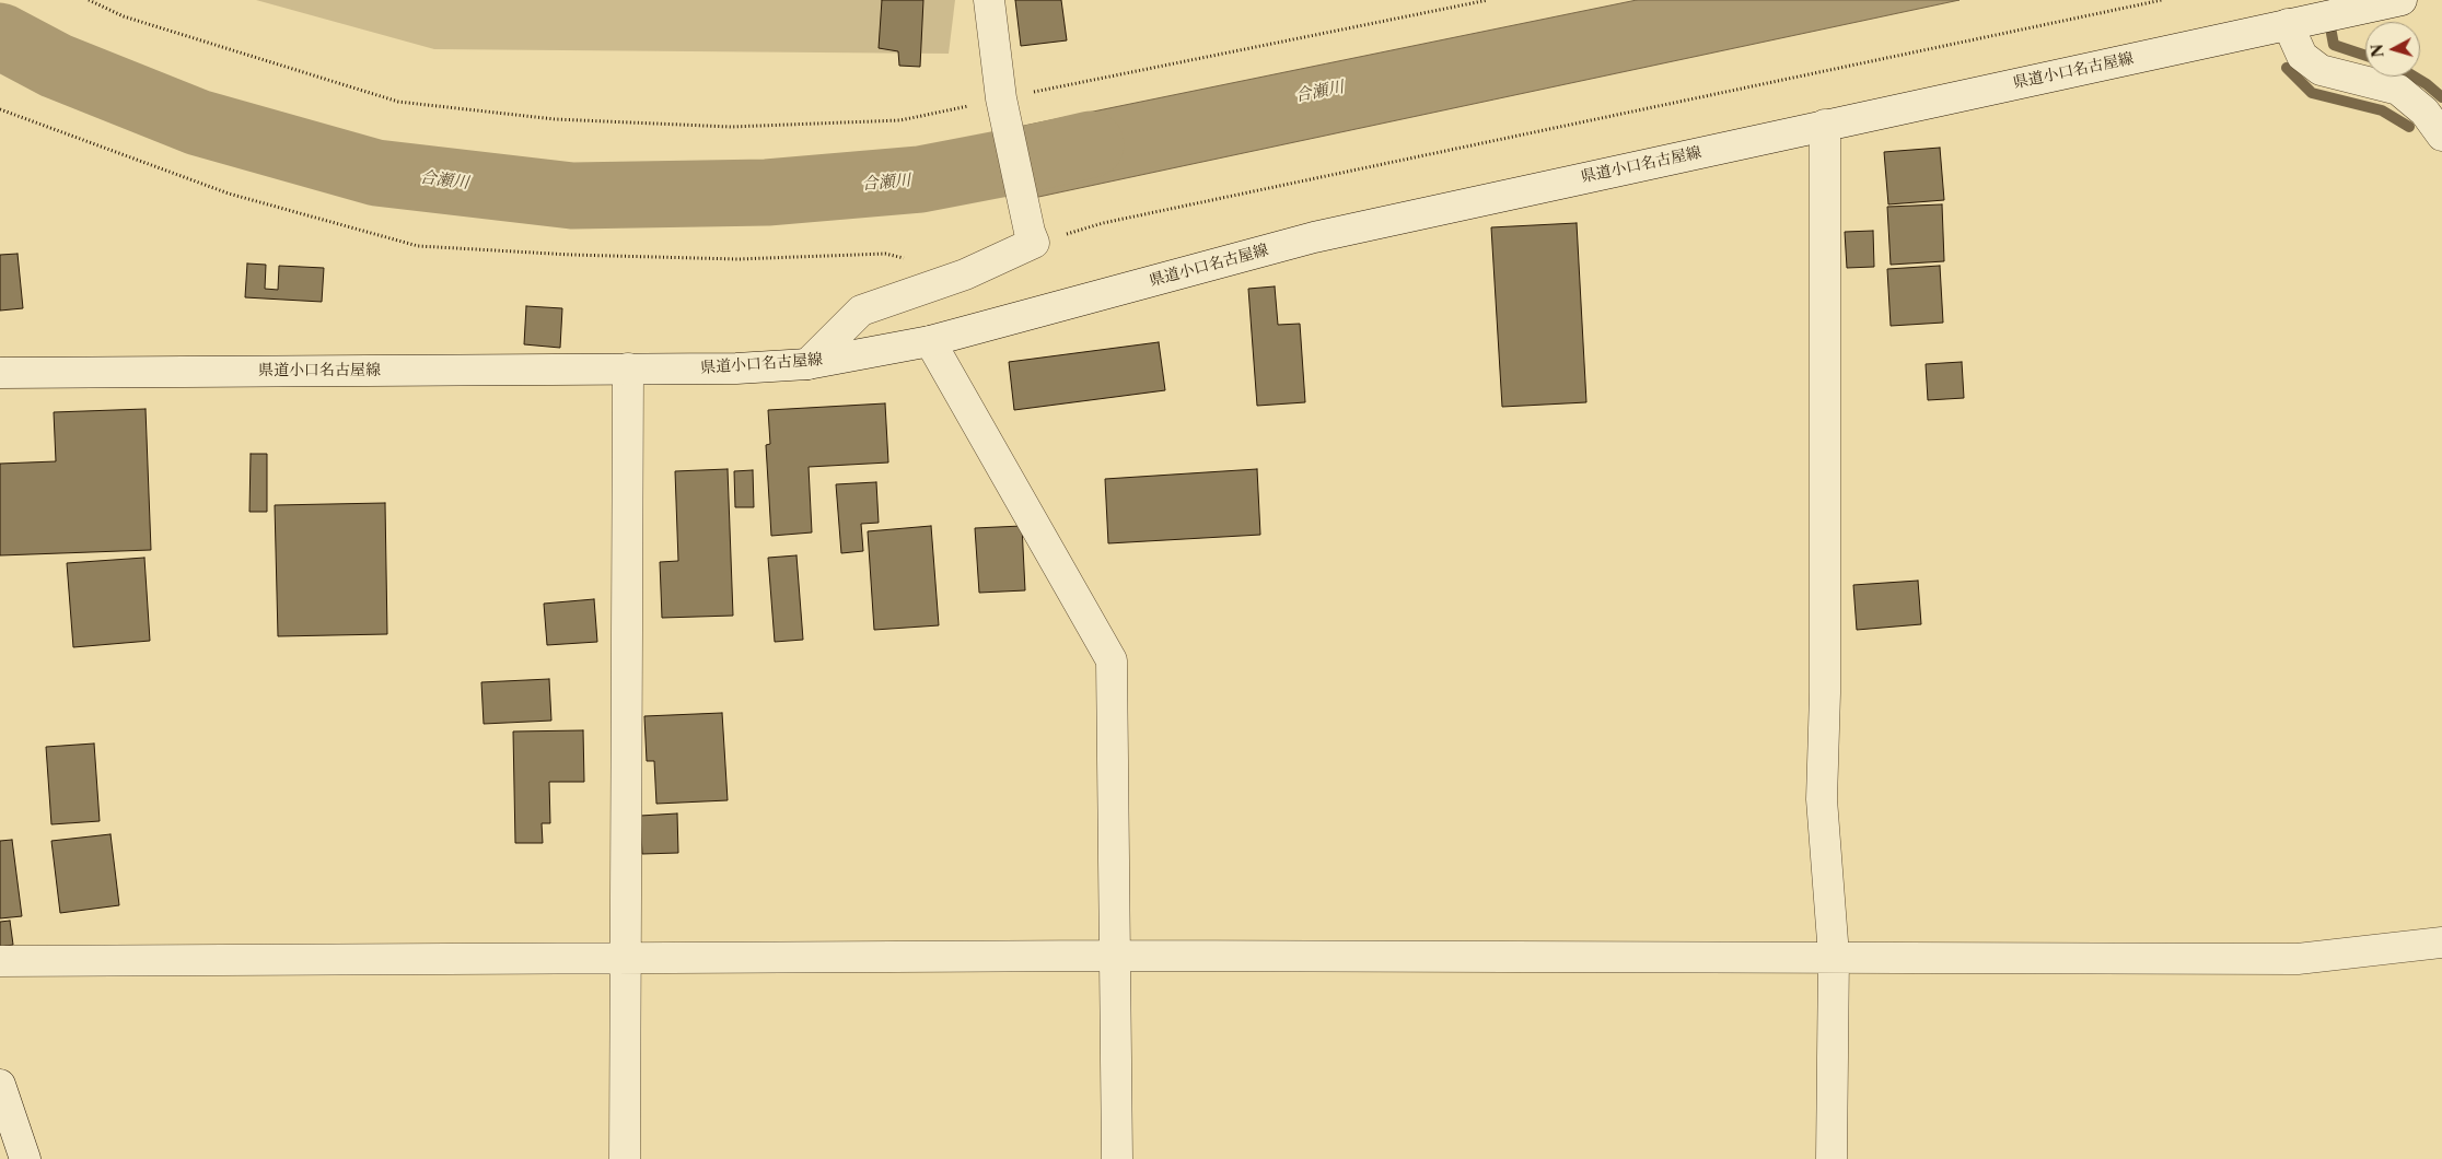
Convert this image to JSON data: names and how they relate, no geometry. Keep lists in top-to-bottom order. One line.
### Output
{"streets":{"street":["県道小口名古屋線"]},"water":["合瀬川"],"north":"left"}
